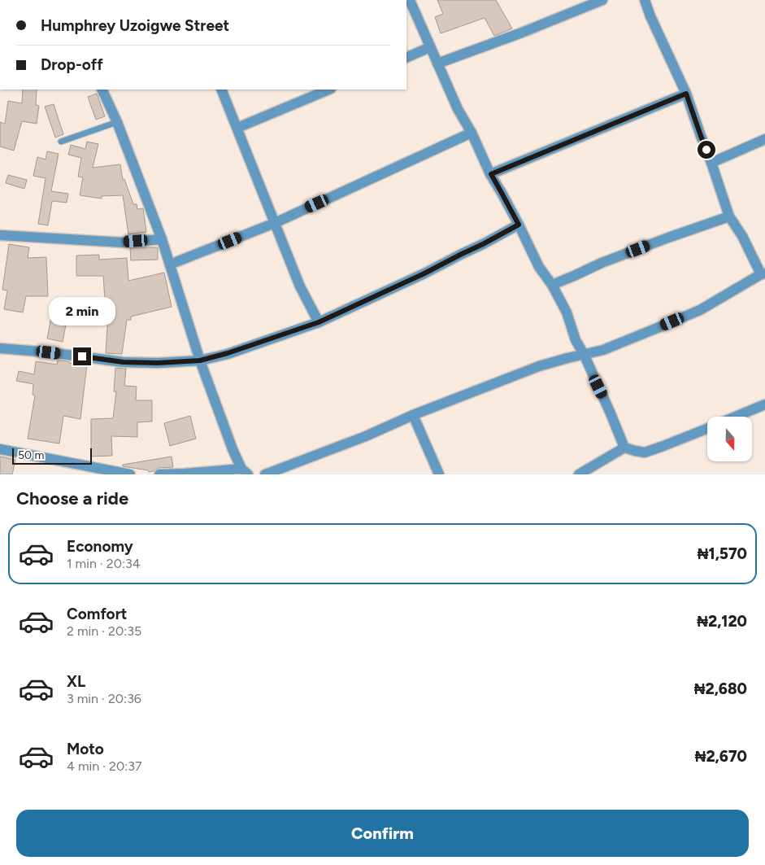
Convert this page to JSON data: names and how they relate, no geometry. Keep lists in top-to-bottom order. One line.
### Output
{"scale_bar":"50 m","north":"bottom","page":{"banner":["Humphrey Uzoigwe Street","Drop-off"],"bubble":"2 min","scale":"50 m","heading":"Choose a ride","list":[{"name":"Economy","note":"1 min · 20:34","value":"₦1,570"},{"name":"Comfort","note":"2 min · 20:35","value":"₦2,120"},{"name":"XL","note":"3 min · 20:36","value":"₦2,680"},{"name":"Moto","note":"4 min · 20:37","value":"₦2,670"}],"buttons":"Confirm"}}
